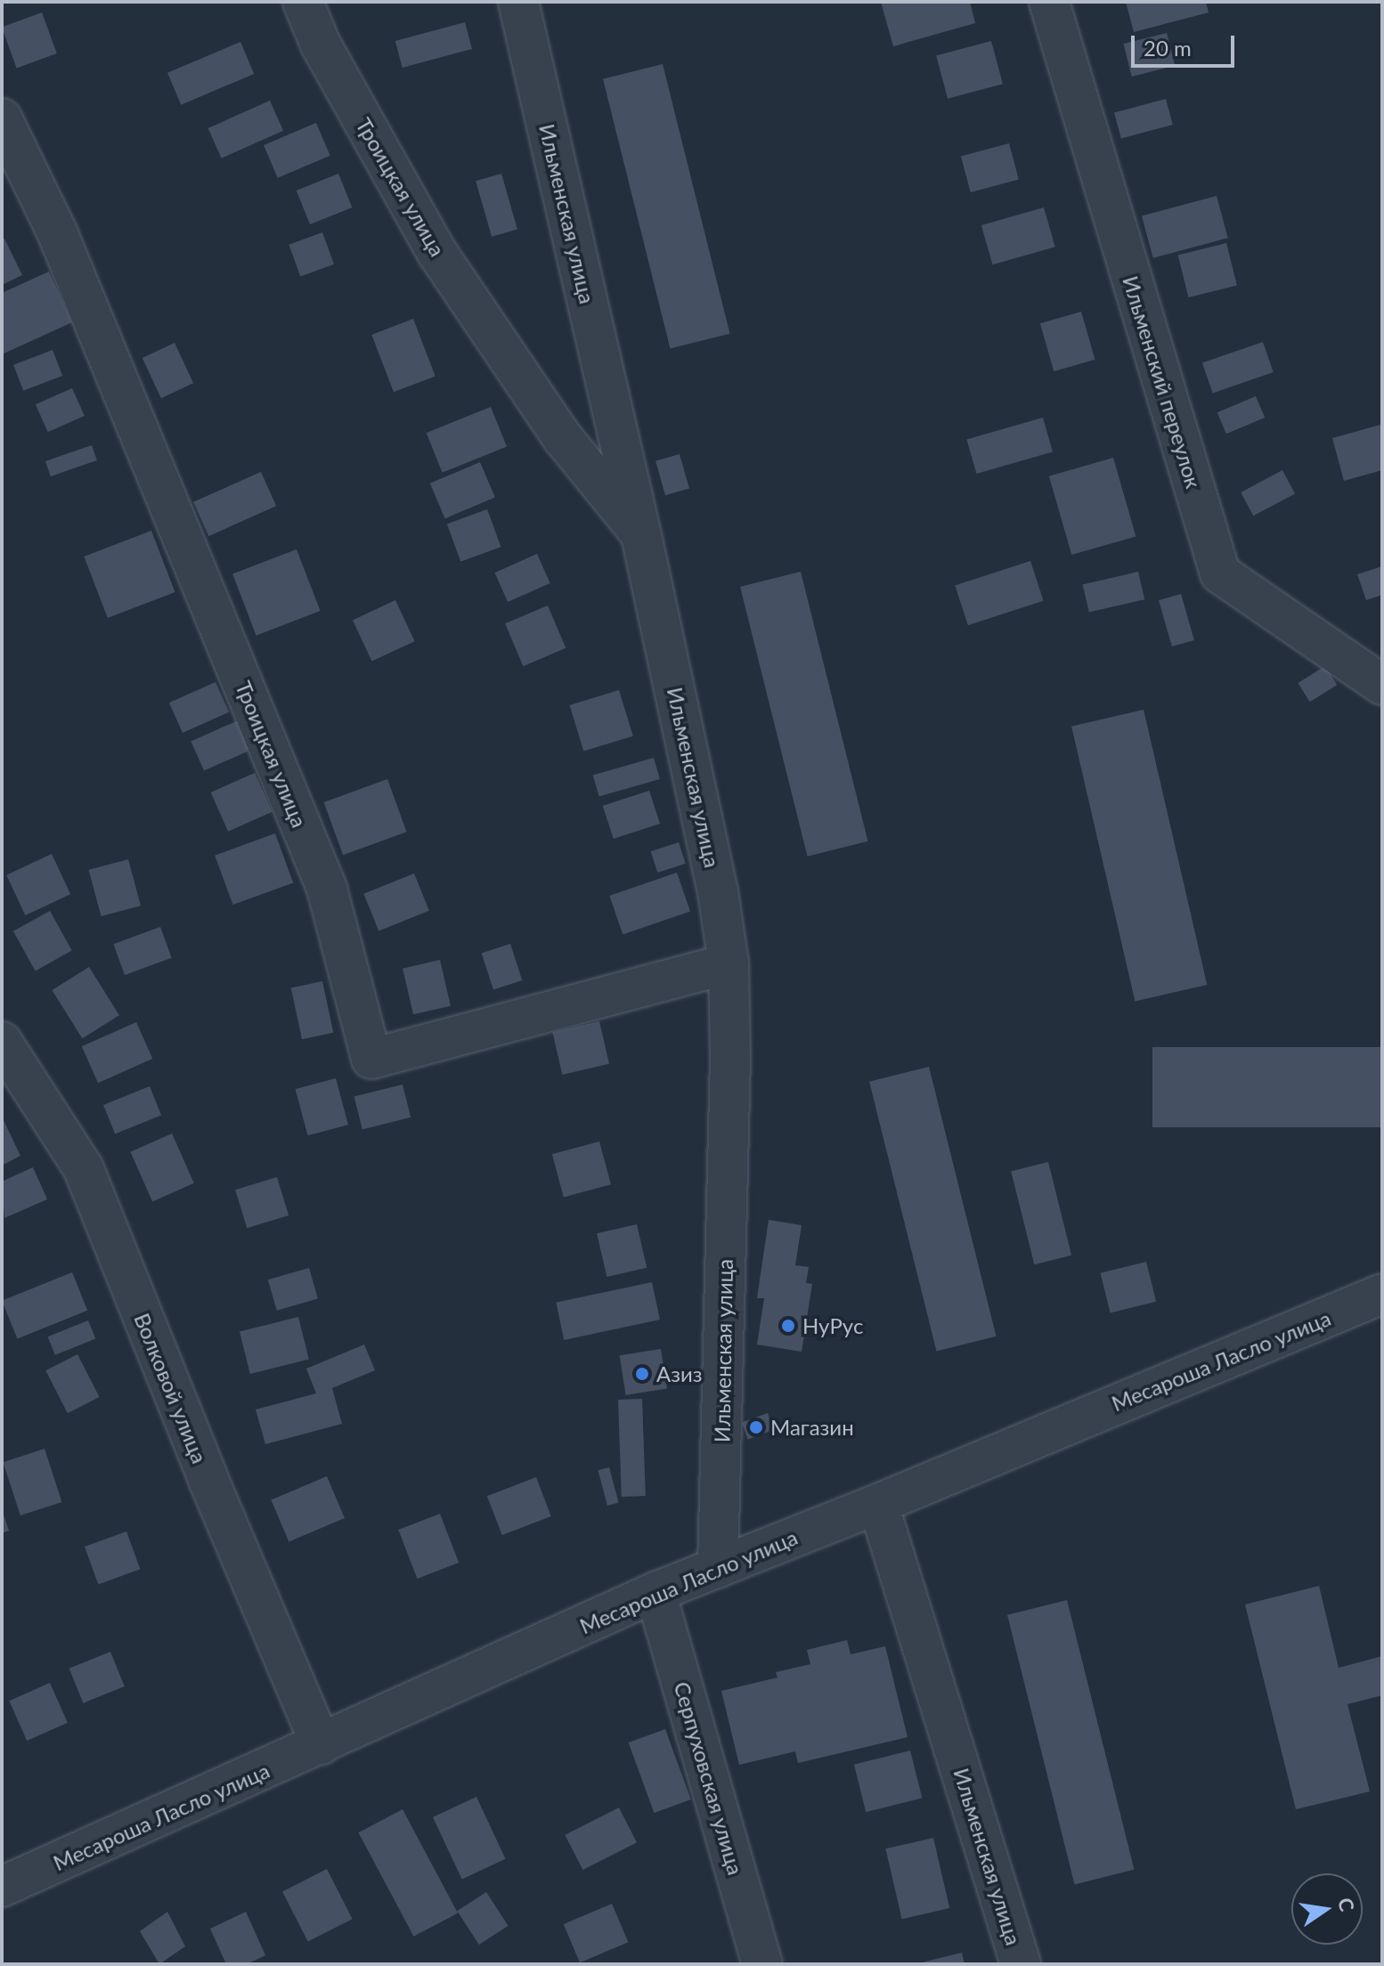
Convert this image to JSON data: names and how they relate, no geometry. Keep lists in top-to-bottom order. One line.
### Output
{"streets":{"street":["Троицкая улица","Ильменская улица","Ильменский переулок","Месароша Ласло улица","Волковой улица","Серпуховская улица"]},"crossings":[["Троицкая улица","Ильменская улица"],["Ильменская улица","Месароша Ласло улица"],["Месароша Ласло улица","Волковой улица"],["Месароша Ласло улица","Серпуховская улица"]],"places":["НуРус","Азиз","Магазин"],"scale_bar":"20 m","north":"right"}
